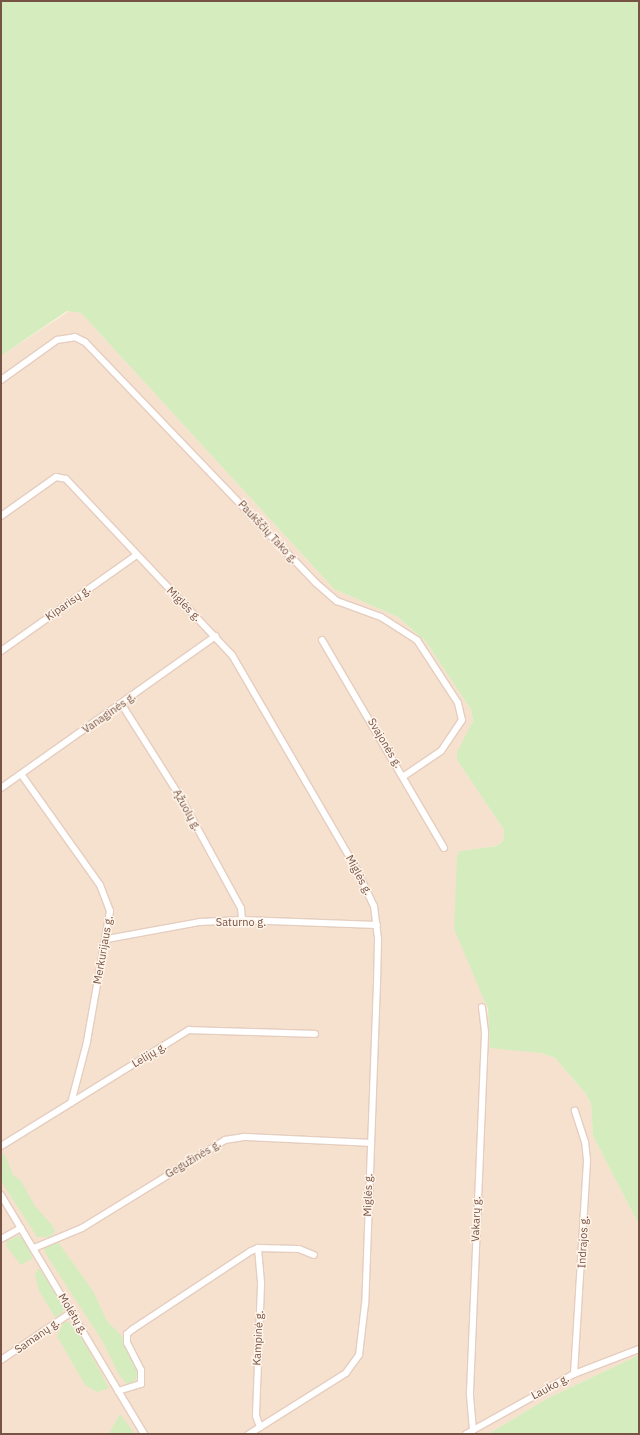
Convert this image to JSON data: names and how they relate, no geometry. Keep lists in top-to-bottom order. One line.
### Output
{"streets":{"street":["Paukščių Tako g.","Kiparisų g.","Miglės g.","Vanaginės g.","Svajonės g.","Ąžuolų g.","Saturno g.","Merkurijaus g.","Lelijų g.","Gegužinės g.","Vakarų g.","Indrajos g.","Molėtų g.","Samanų g.","Kampinė g.","Lauko g."]},"crossings":[["Paukščių Tako g.","Svajonės g."],["Kiparisų g.","Miglės g."],["Miglės g.","Vanaginės g."],["Miglės g.","Saturno g."],["Miglės g.","Gegužinės g."],["Miglės g.","Kampinė g."],["Vanaginės g.","Ąžuolų g."],["Vanaginės g.","Merkurijaus g."],["Ąžuolų g.","Saturno g."],["Saturno g.","Merkurijaus g."],["Merkurijaus g.","Lelijų g."],["Gegužinės g.","Molėtų g."],["Vakarų g.","Lauko g."],["Indrajos g.","Lauko g."],["Molėtų g.","Samanų g."]]}
